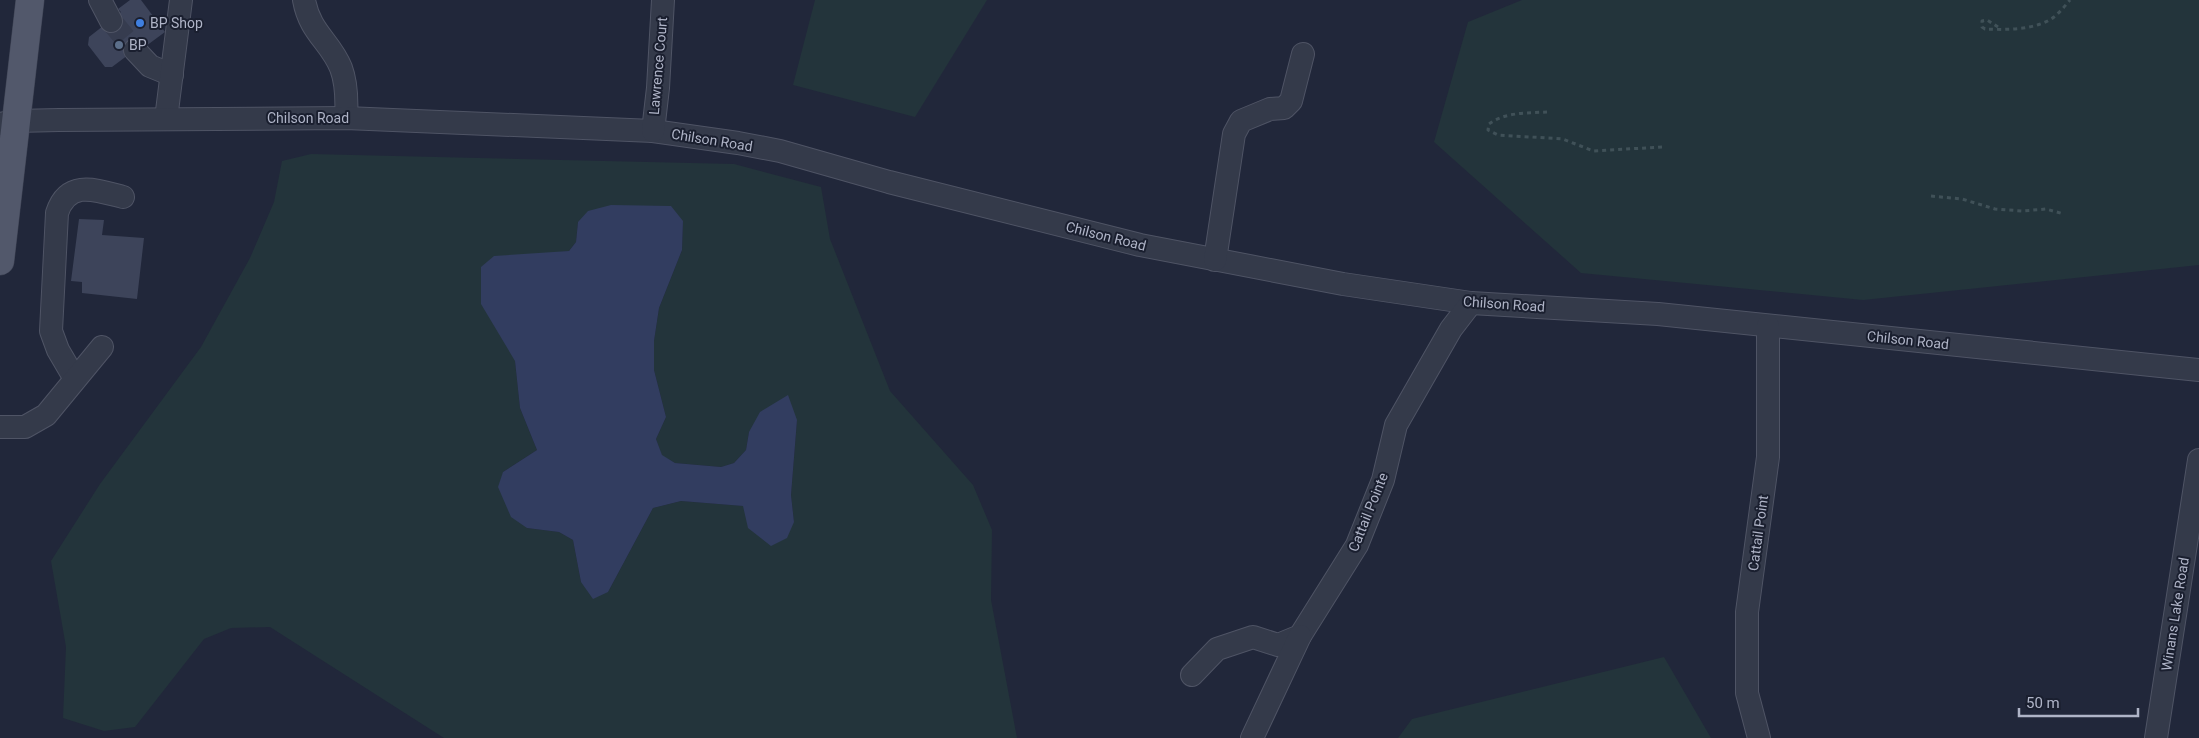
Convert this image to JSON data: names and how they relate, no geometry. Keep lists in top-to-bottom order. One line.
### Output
{"streets":{"street":["Lawrence Court","Chilson Road","Cattail Pointe","Cattail Point","Winans Lake Road"]},"crossings":[["Lawrence Court","Chilson Road"],["Chilson Road","Cattail Pointe"],["Chilson Road","Cattail Point"]],"places":["BP Shop","BP"],"scale_bar":"50 m"}
